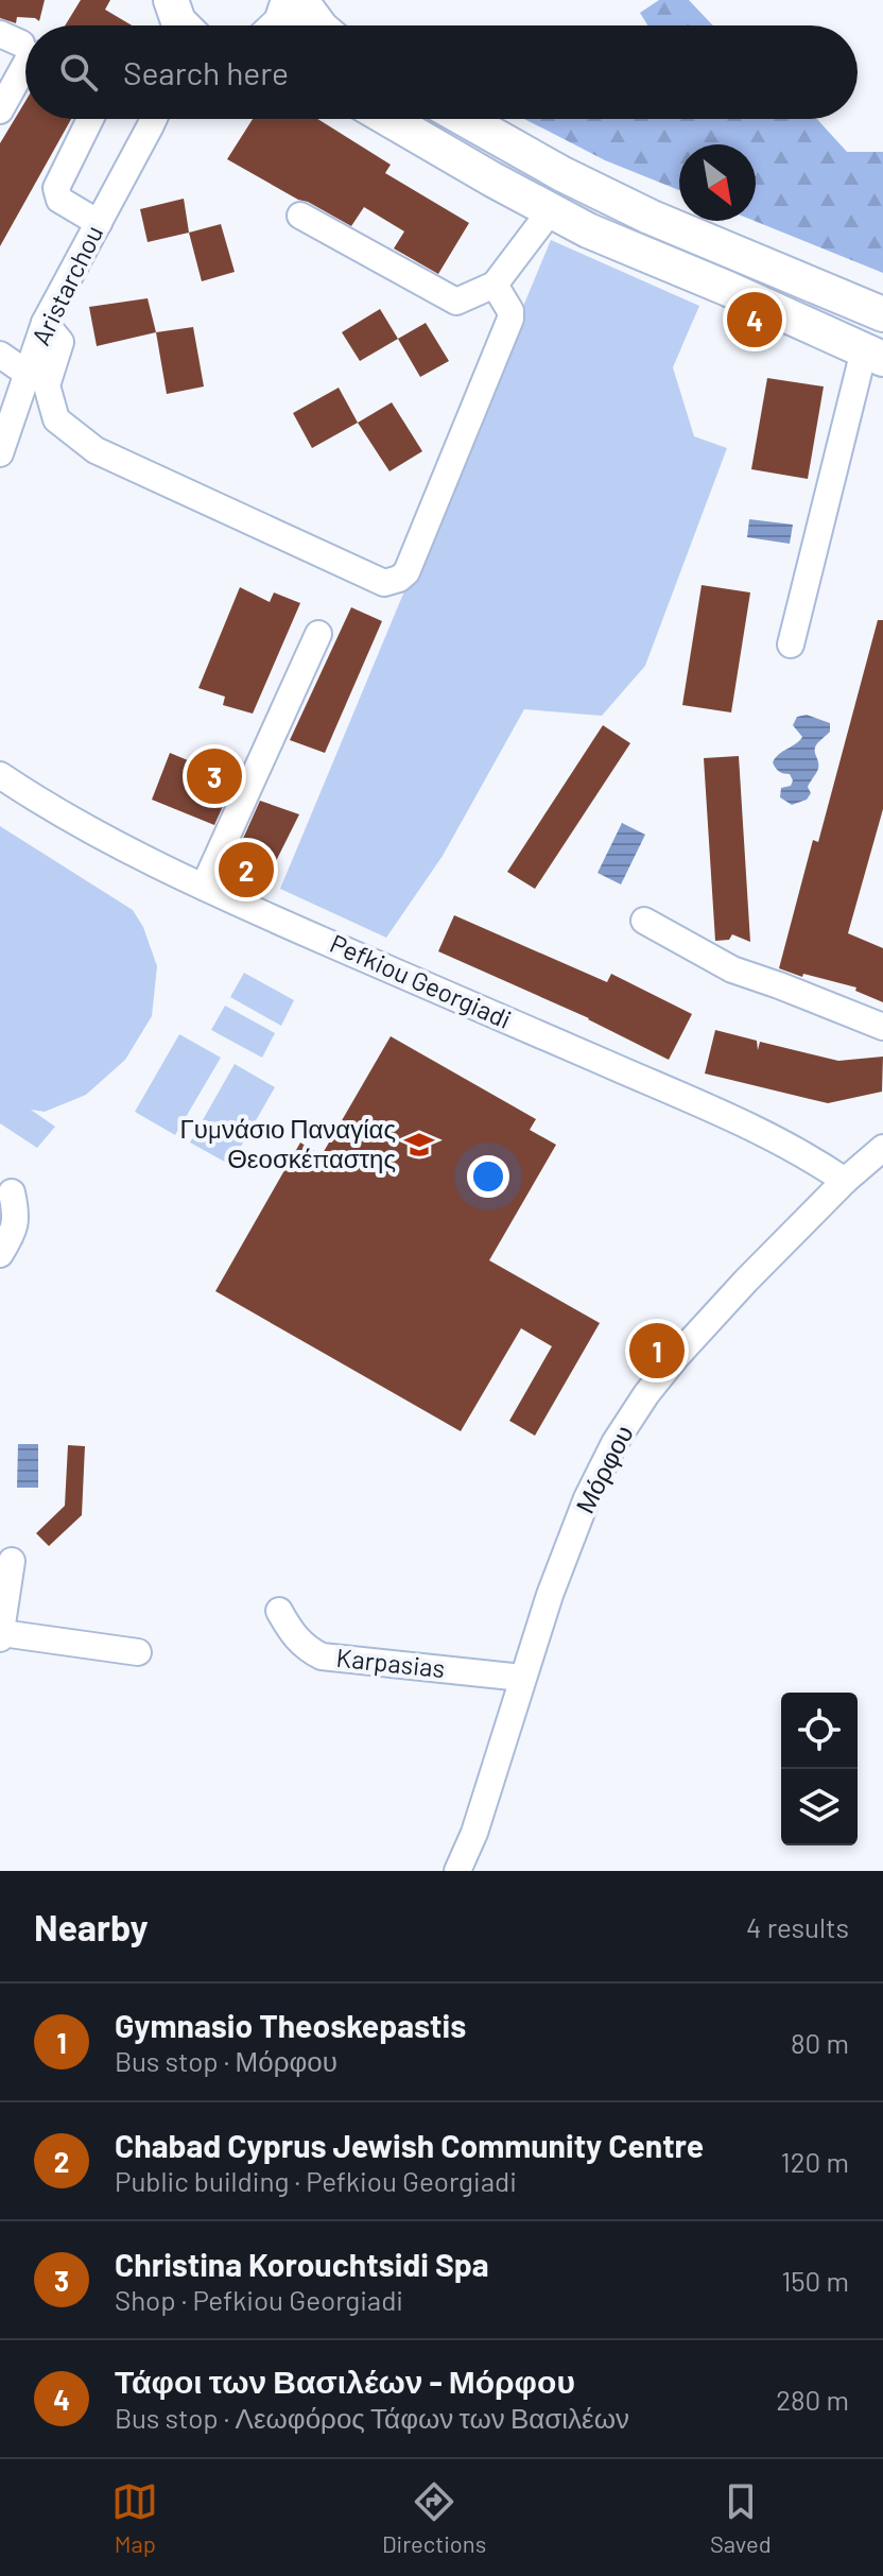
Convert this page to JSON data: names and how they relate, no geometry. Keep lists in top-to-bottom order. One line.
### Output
{"streets":{"street":["Aristarchou","Pefkiou Georgiadi","Μόρφου","Karpasias"]},"crossings":[["Pefkiou Georgiadi","Μόρφου"],["Μόρφου","Karpasias"]],"places":{"school or university":["Γυμνάσιο Παναγίας Θεοσκέπαστης"]},"north":"bottom right","page":{"search":"Search here","pins":["4","3","2","1"],"heading":["Nearby","4 results"],"list":[{"mark":"1","name":"Gymnasio Theoskepastis","note":"Bus stop · Μόρφου","value":"80 m"},{"mark":"2","name":"Chabad Cyprus Jewish Community Centre","note":"Public building · Pefkiou Georgiadi","value":"120 m"},{"mark":"3","name":"Christina Korouchtsidi Spa","note":"Shop · Pefkiou Georgiadi","value":"150 m"},{"mark":"4","name":"Τάφοι των Βασιλέων - Μόρφου","note":"Bus stop · Λεωφόρος Τάφων των Βασιλέων","value":"280 m"}],"nav":["Map","Directions","Saved"]}}
